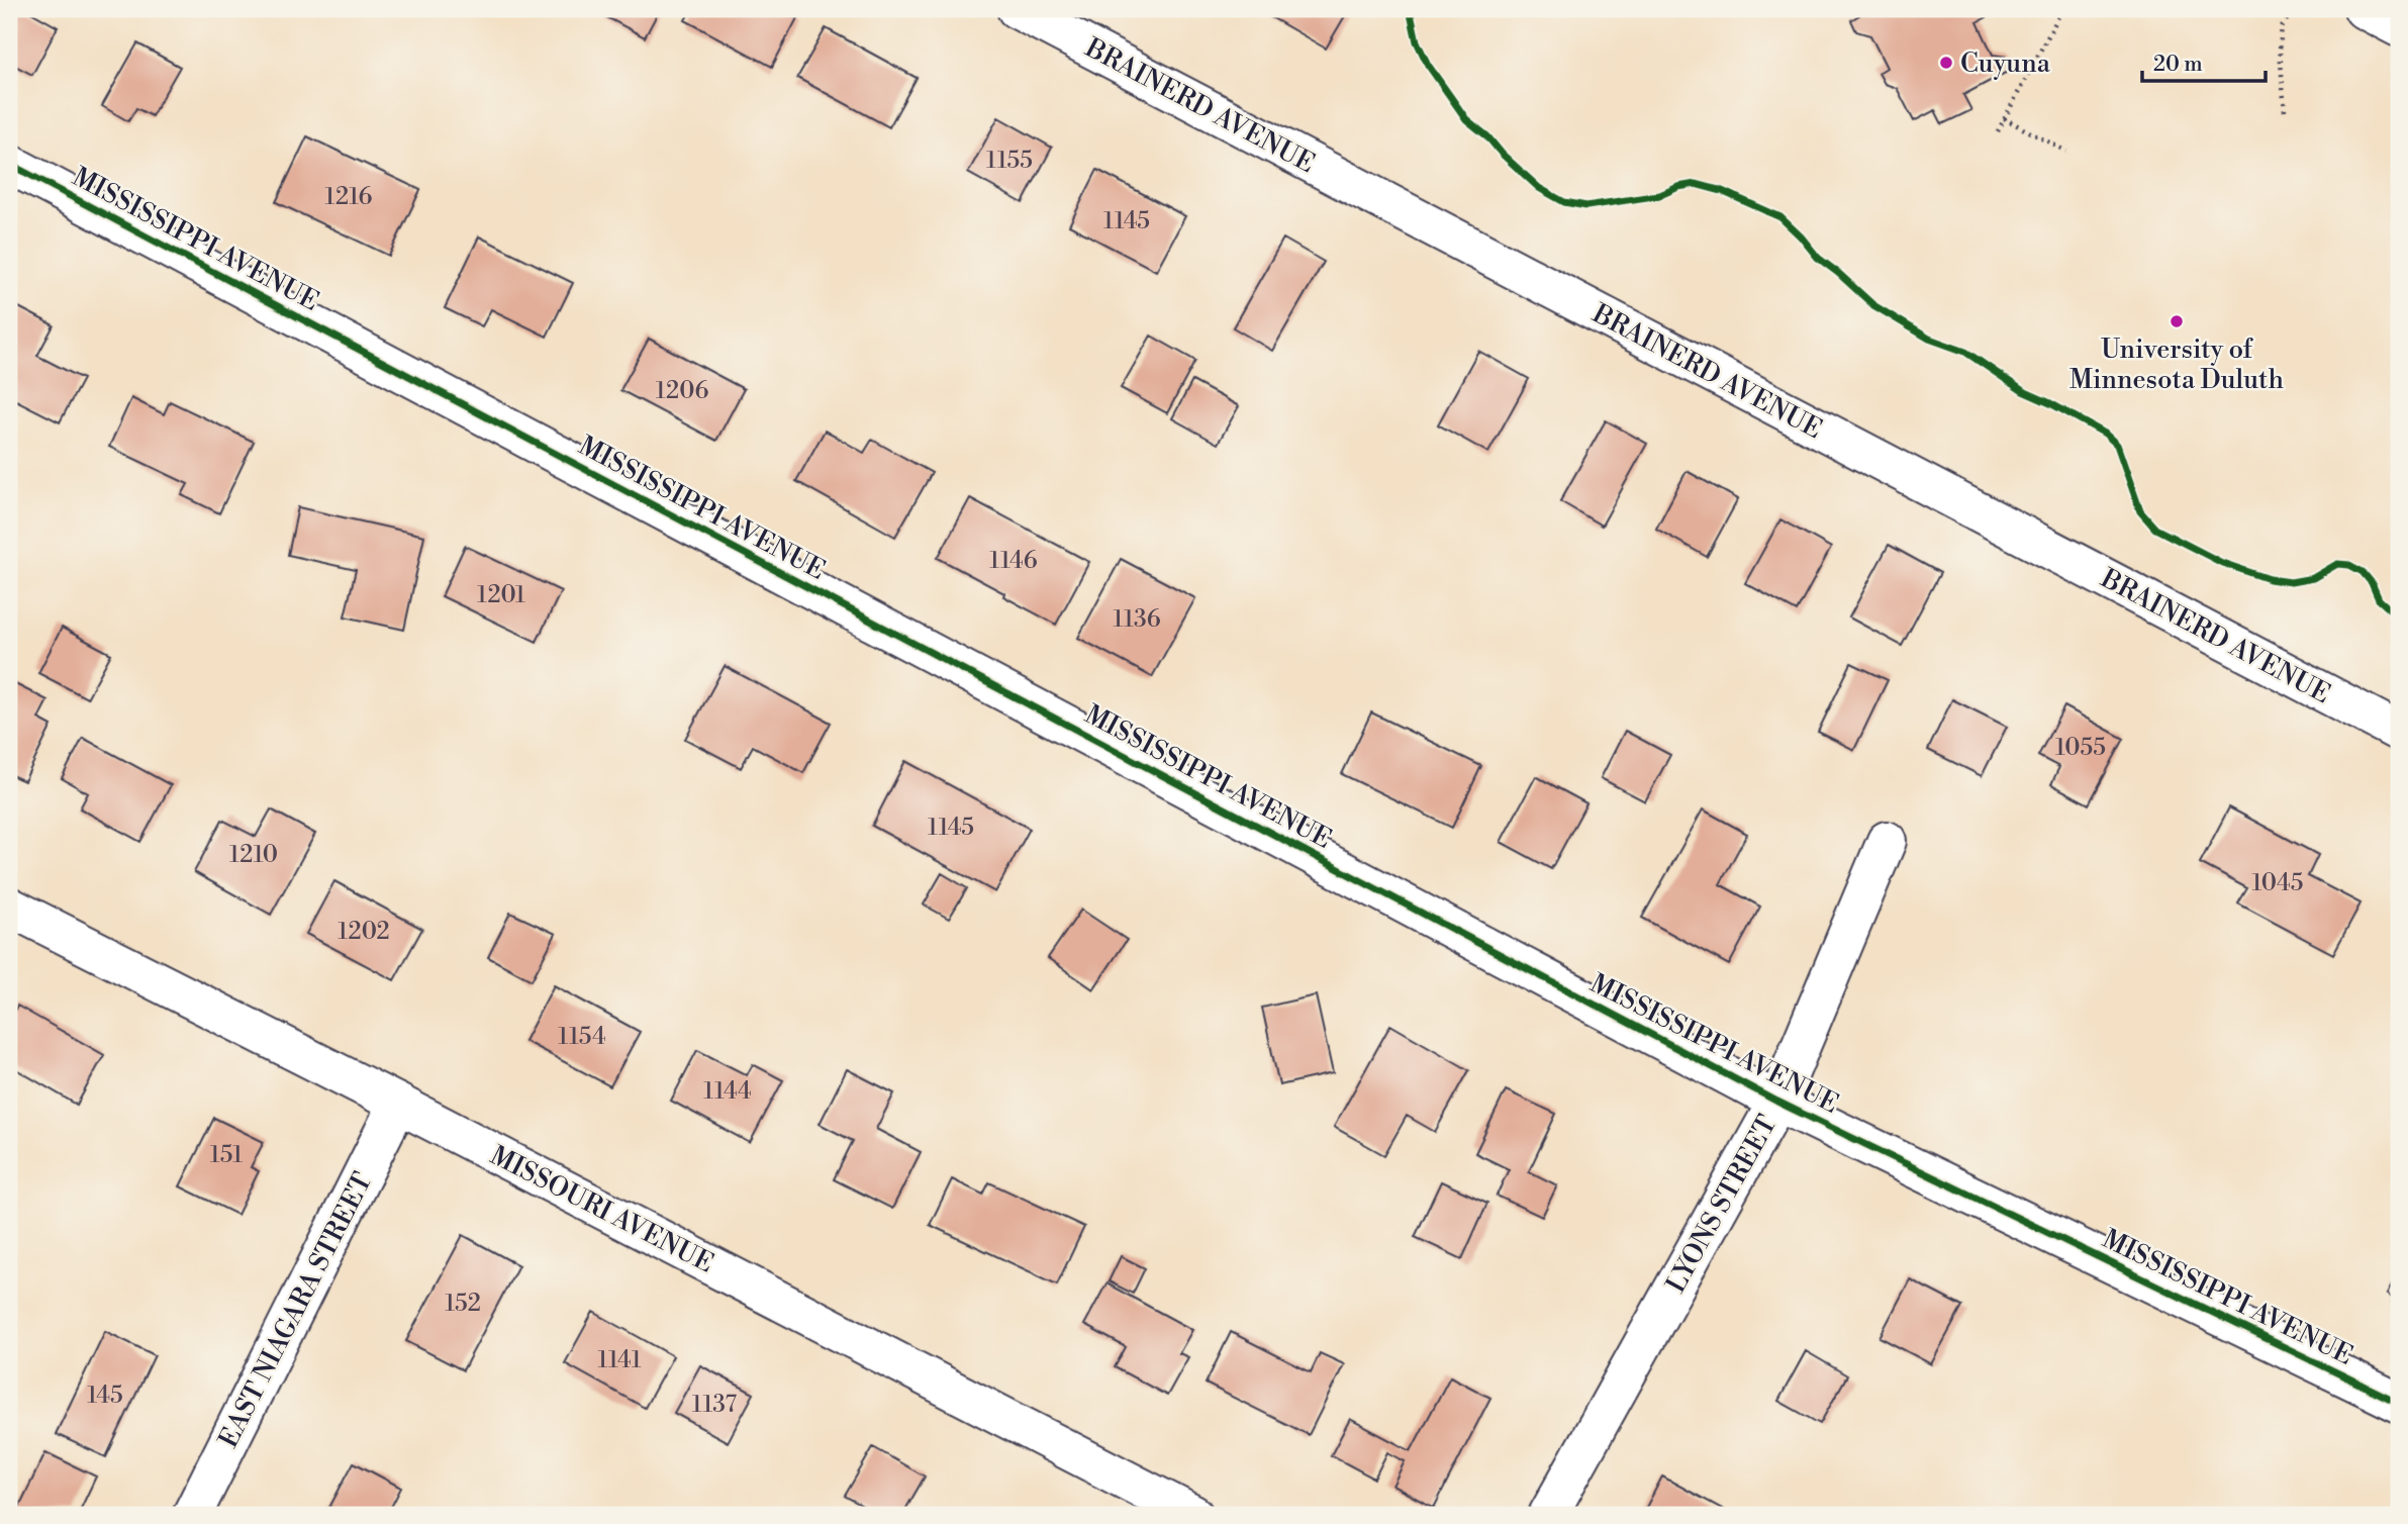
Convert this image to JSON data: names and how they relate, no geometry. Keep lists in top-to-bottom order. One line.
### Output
{"streets":{"street":["BRAINERD AVENUE","MISSISSIPPI AVENUE","LYONS STREET","MISSOURI AVENUE","EAST NIAGARA STREET"]},"crossings":[["MISSISSIPPI AVENUE","LYONS STREET"],["MISSOURI AVENUE","EAST NIAGARA STREET"]],"places":["Cuyuna","University of Minnesota Duluth"],"house_numbers":["1155","1216","1145","1206","1146","1201","1136","1055","1145","1210","1045","1202","1154","1144","151","152","1141","145","1137"],"scale_bar":"20 m"}
